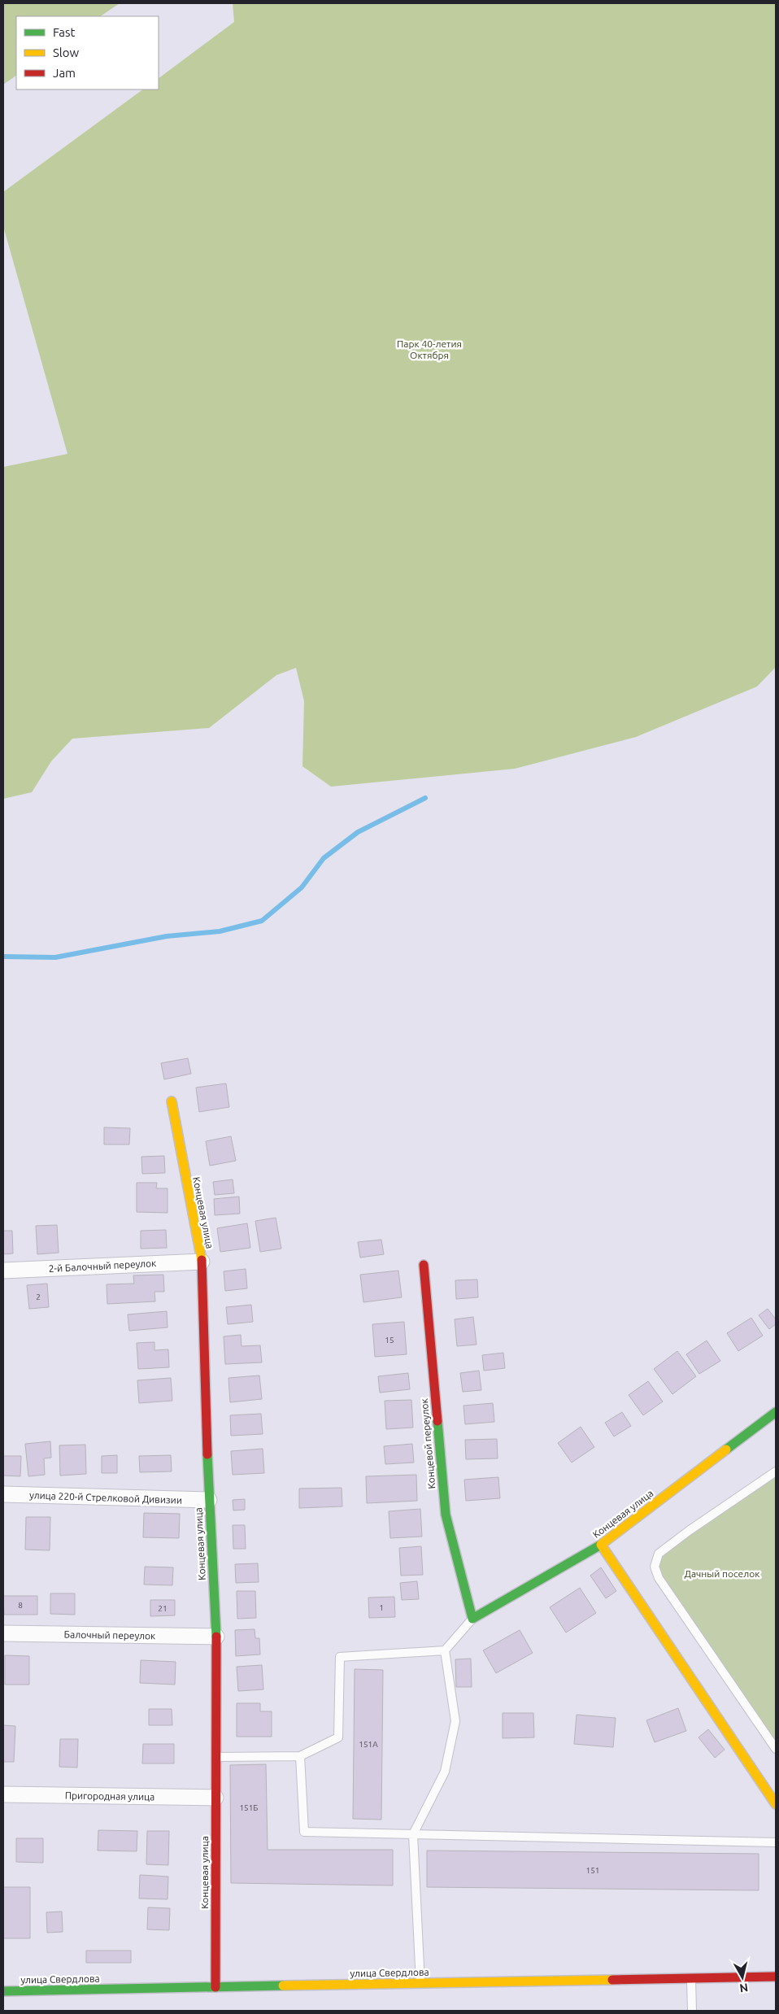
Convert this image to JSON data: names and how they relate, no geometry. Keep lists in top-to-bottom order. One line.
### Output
{"streets":{"street":["Концевая улица","2-й Балочный переулок","Концевой переулок","улица 220-й Стрелковой Дивизии","Балочный переулок","Пригородная улица","улица Свердлова"]},"crossings":[["Концевая улица","2-й Балочный переулок"],["Концевая улица","Концевой переулок"],["Концевая улица","улица 220-й Стрелковой Дивизии"],["Концевая улица","Балочный переулок"],["Концевая улица","Пригородная улица"],["Концевая улица","улица Свердлова"]],"parks":["Парк 40-летия Октября","Дачный поселок"],"house_numbers":["2","15","8","1","21","151А","151Б","151"],"legend":["Fast","Slow","Jam"],"north":"bottom"}
